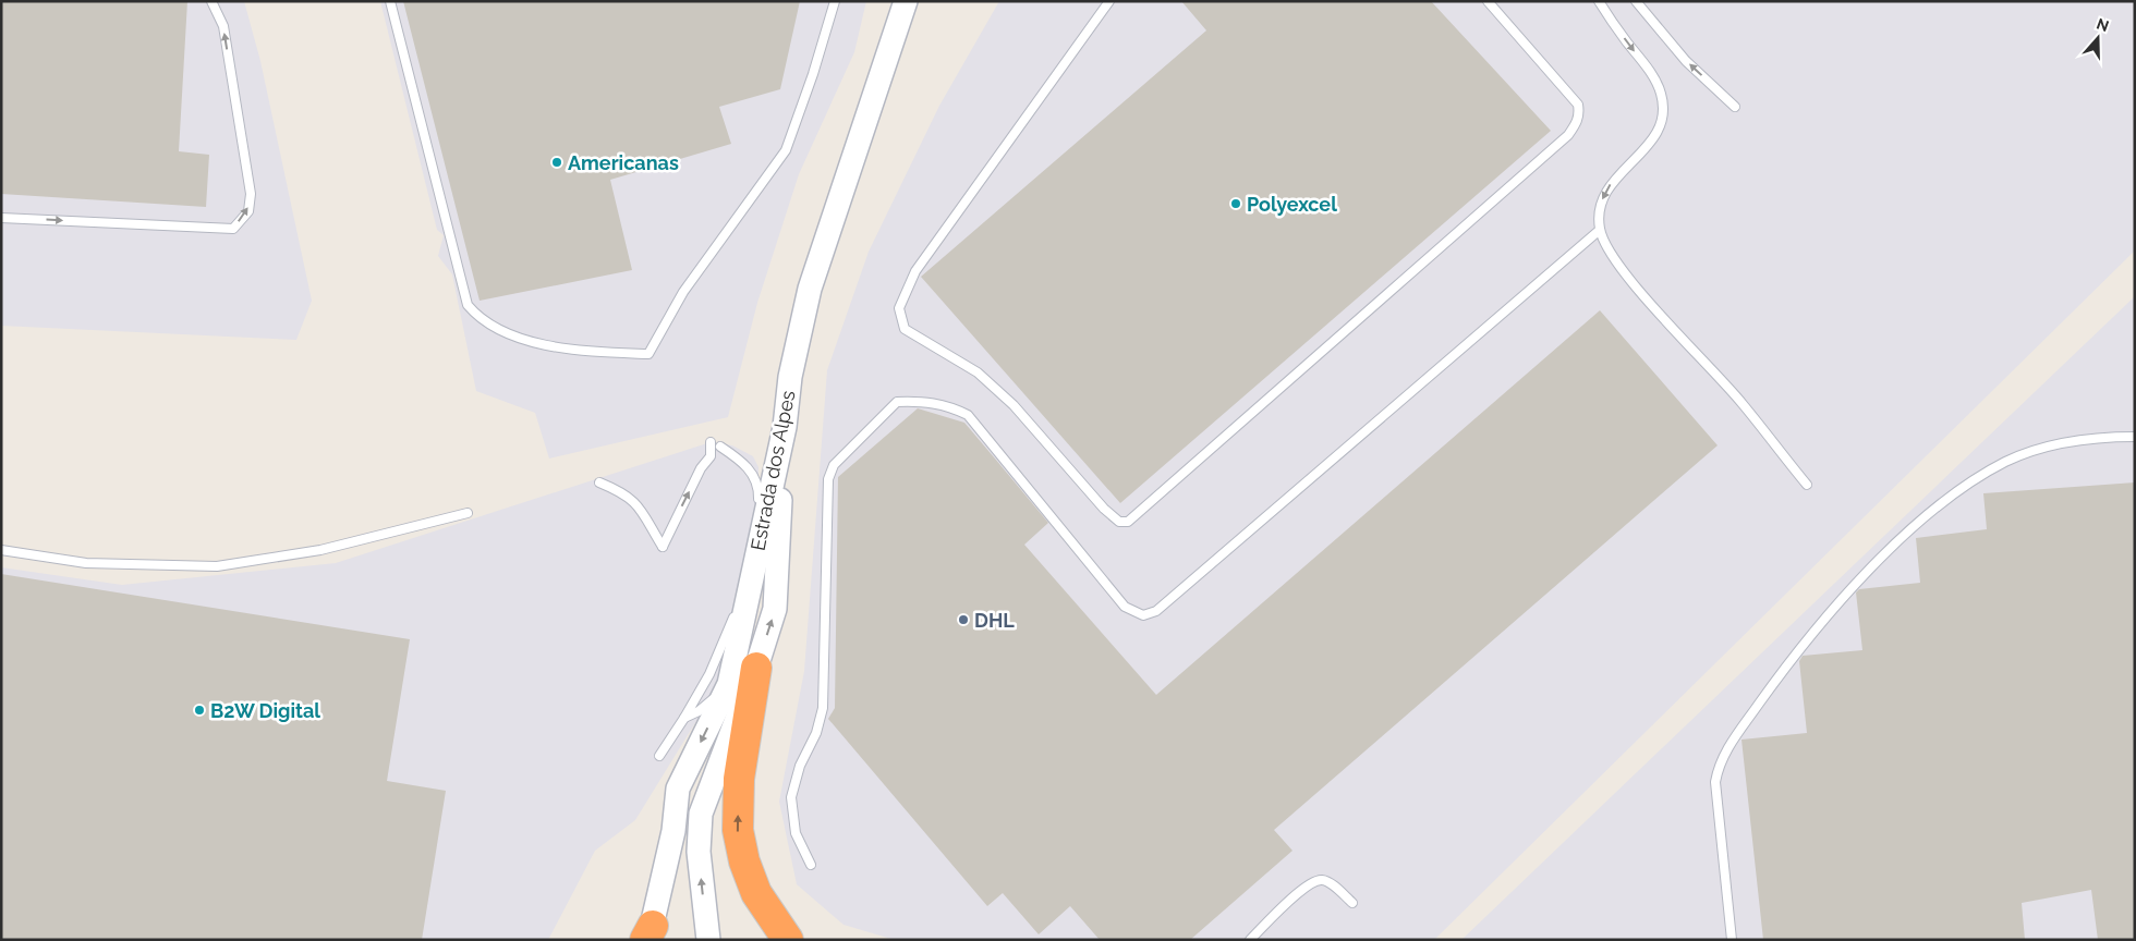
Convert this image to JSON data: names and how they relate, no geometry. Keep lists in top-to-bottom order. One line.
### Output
{"streets":{"main road":["Estrada dos Alpes"]},"places":["Americanas","Polyexcel","DHL","B2W Digital"],"north":"top"}
